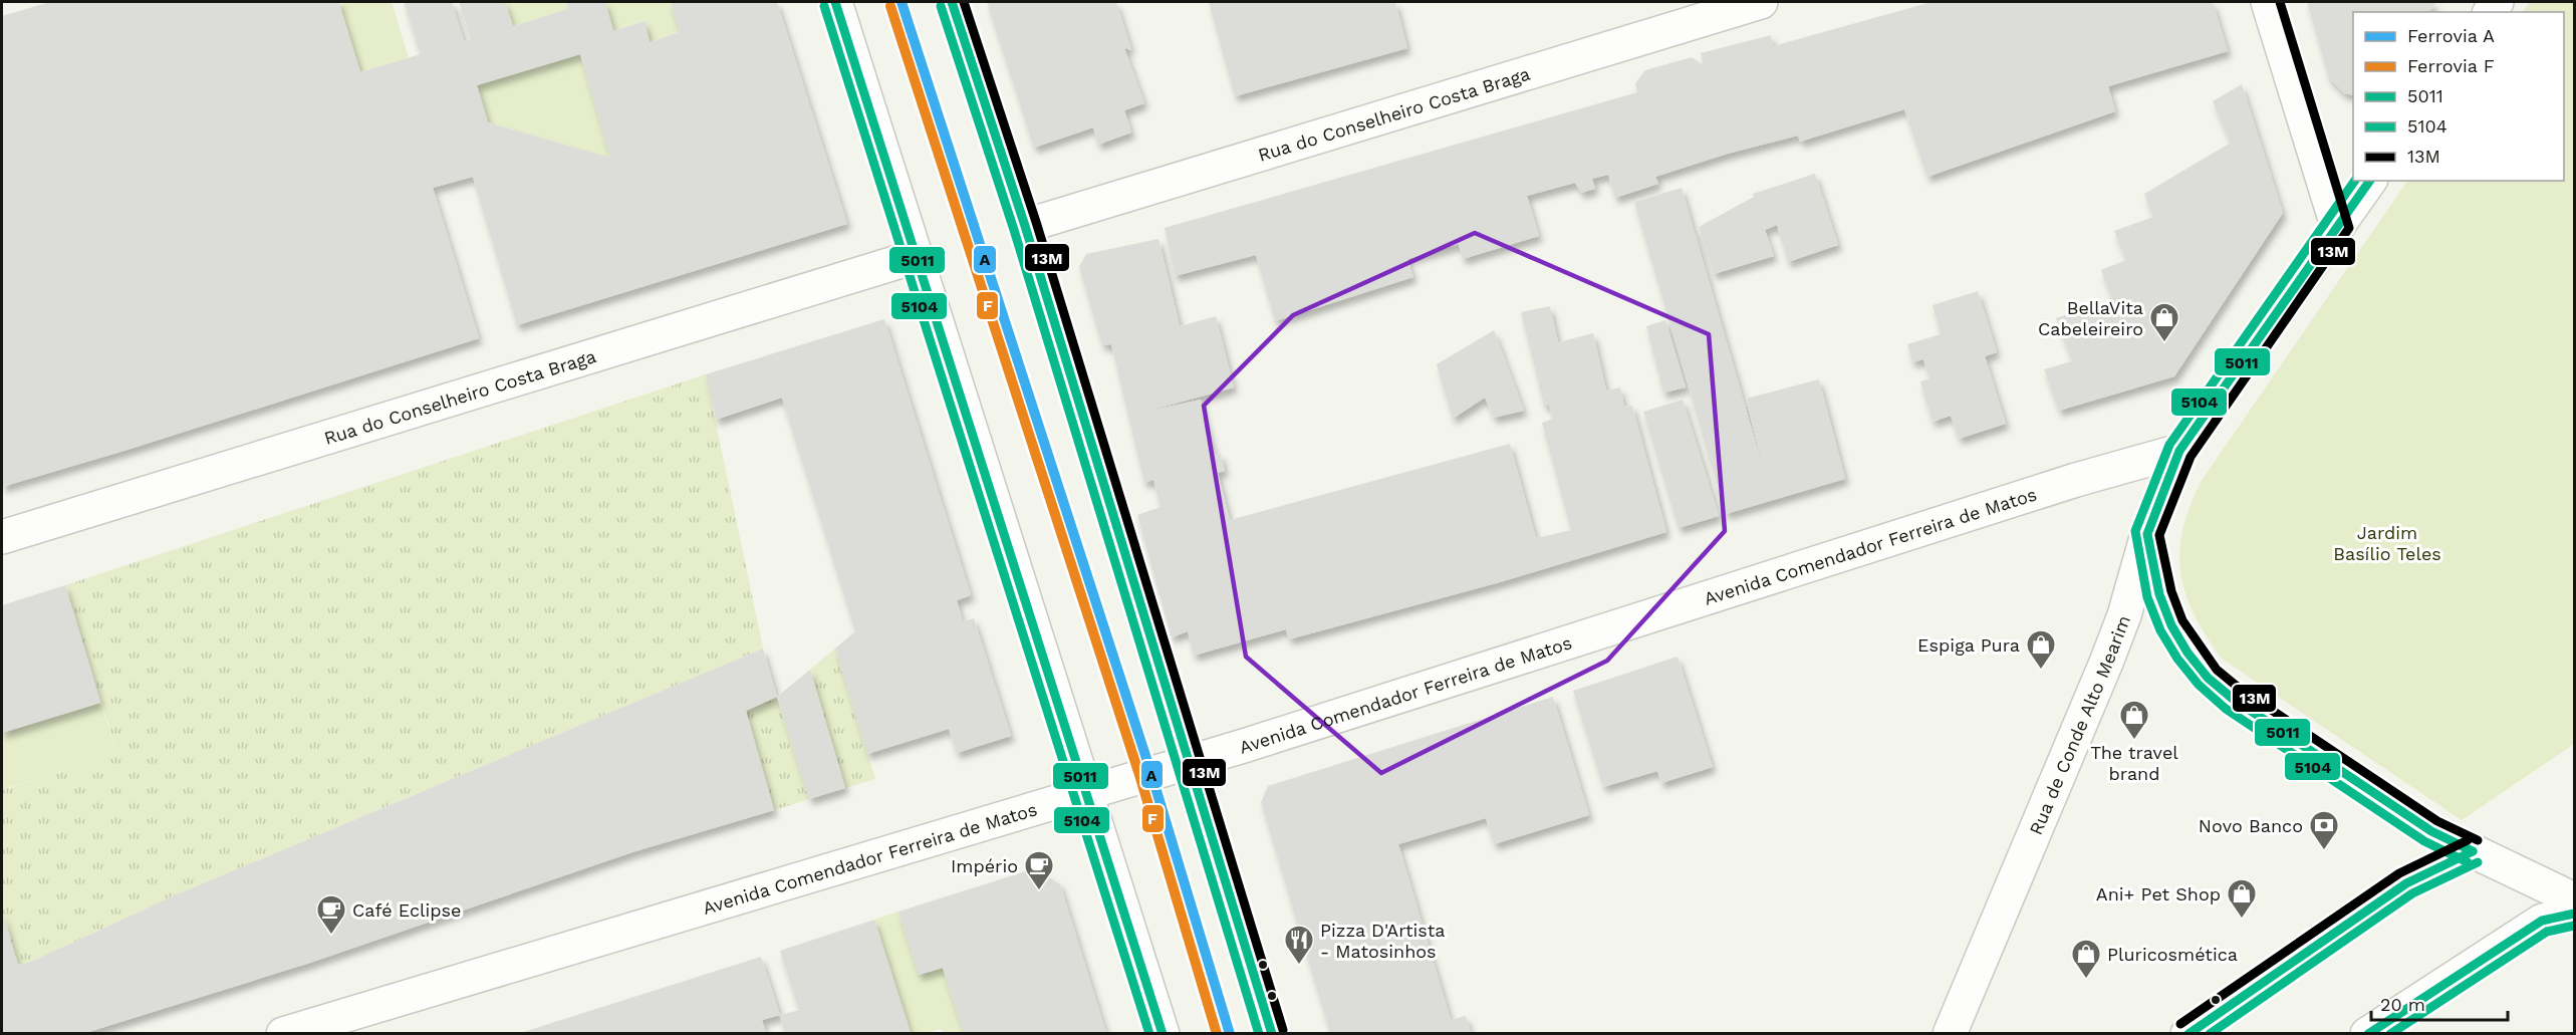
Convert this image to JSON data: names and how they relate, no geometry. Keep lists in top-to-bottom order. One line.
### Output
{"streets":{"street":["Rua do Conselheiro Costa Braga","Avenida Comendador Ferreira de Matos","Rua de Conde Alto Mearim"]},"crossings":[["Avenida Comendador Ferreira de Matos","Rua de Conde Alto Mearim"]],"parks":["Jardim Basílio Teles"],"places":{"shop":["BellaVita Cabeleireiro","Espiga Pura","The travel brand","Ani+ Pet Shop","Pluricosmética"],"bank":["Novo Banco"],"cafe":["Império","Café Eclipse"],"restaurant":["Pizza D'Artista - Matosinhos"]},"lines":["rail line A","transit line 5011","transit line 13M","rail line F","transit line 5104"],"legend":["Ferrovia A","Ferrovia F","5011","5104","13M"],"scale_bar":"20 m"}
